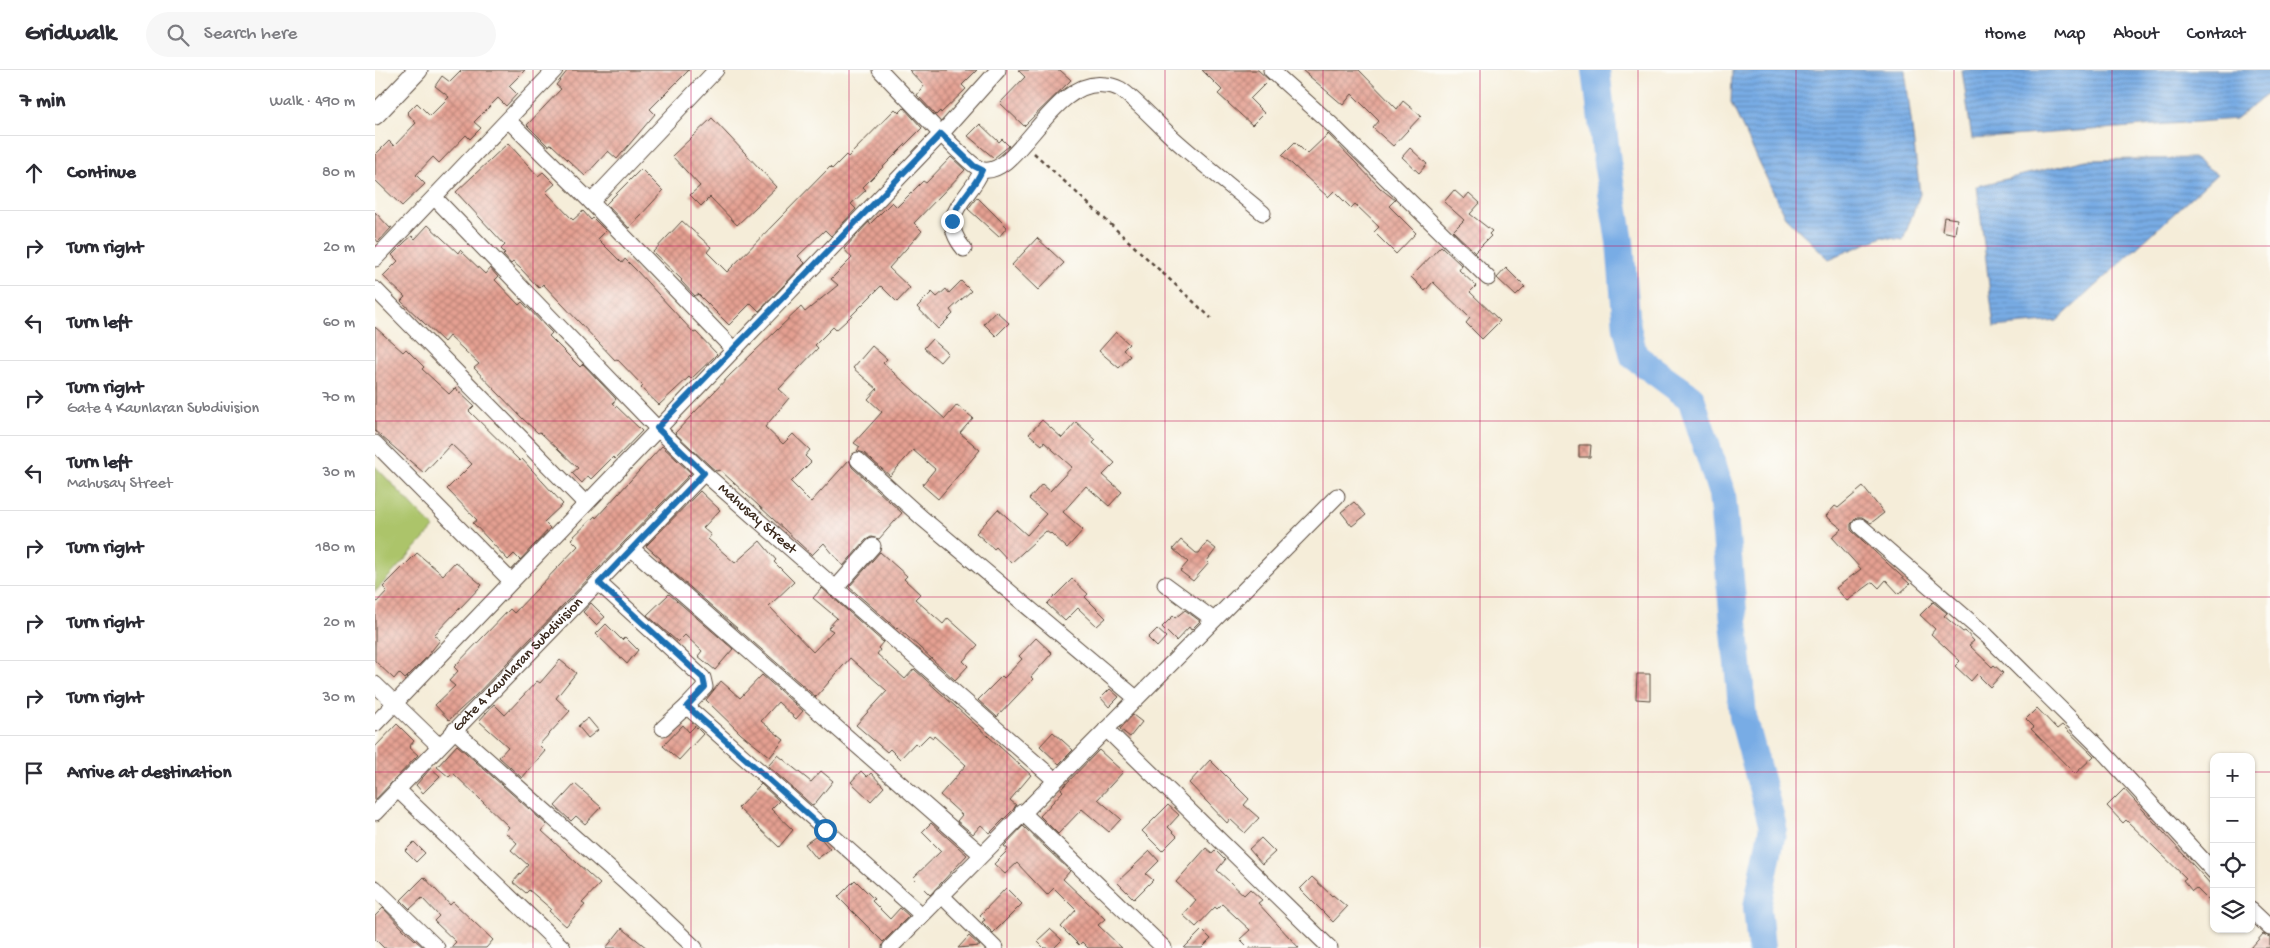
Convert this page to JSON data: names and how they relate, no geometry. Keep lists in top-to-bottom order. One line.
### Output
{"streets":{"street":["Mahusay Street","Gate 4 Kaunlaran Subdivision"]},"crossings":[["Mahusay Street","Gate 4 Kaunlaran Subdivision"]],"page":{"header":"Gridwalk","search":"Search here","nav":["Home","Map","About","Contact"],"heading":["7 min","Walk · 490 m"],"list":[["Continue","80 m"],["Turn right","20 m"],["Turn left","60 m"],["Turn right","Gate 4 Kaunlaran Subdivision","70 m"],["Turn left","Mahusay Street","30 m"],["Turn right","180 m"],["Turn right","20 m"],["Turn right","30 m"],"Arrive at destination"],"map_buttons":["+","−"]}}
